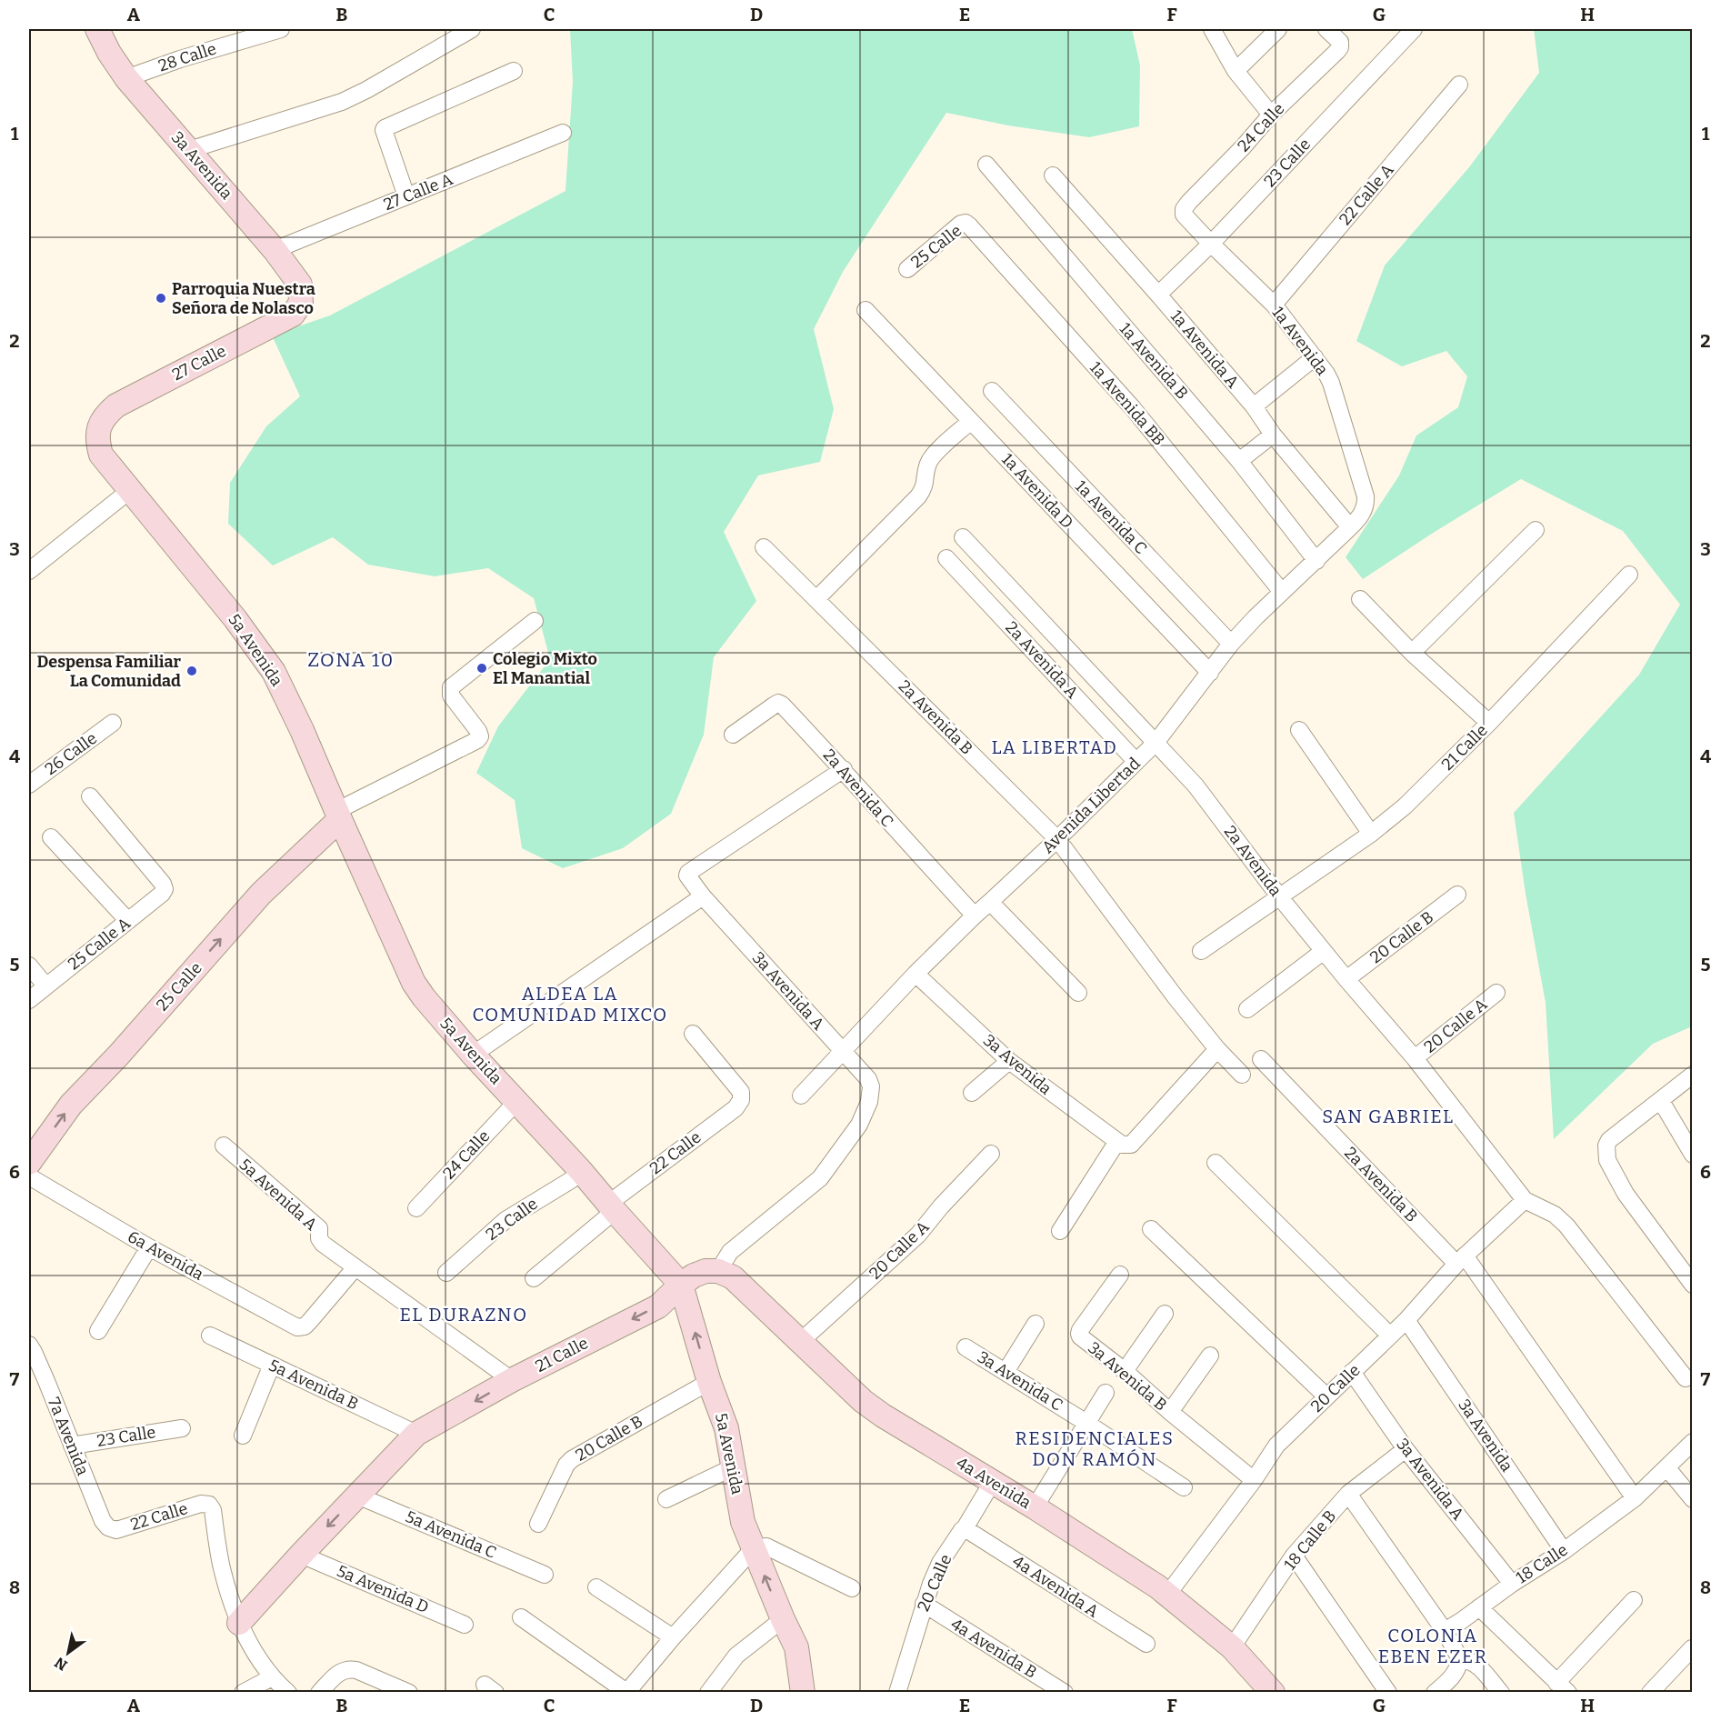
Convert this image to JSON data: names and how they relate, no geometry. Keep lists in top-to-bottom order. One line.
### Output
{"streets":{"street":["28 Calle","24 Calle","23 Calle","3a Avenida","27 Calle A","22 Calle A","25 Calle","1a Avenida","1a Avenida A","1a Avenida B","27 Calle","1a Avenida BB","1a Avenida D","1a Avenida C","5a Avenida","2a Avenida A","2a Avenida B","21 Calle","26 Calle","2a Avenida C","Avenida Libertad","2a Avenida","20 Calle B","25 Calle A","3a Avenida A","20 Calle A","22 Calle","5a Avenida A","6a Avenida","3a Avenida B","3a Avenida C","5a Avenida B","20 Calle","7a Avenida","4a Avenida","5a Avenida C","18 Calle B","18 Calle","4a Avenida A","5a Avenida D","4a Avenida B"]},"crossings":[["28 Calle","3a Avenida"],["24 Calle","1a Avenida"],["24 Calle","5a Avenida"],["23 Calle","1a Avenida"],["23 Calle","1a Avenida A"],["23 Calle","5a Avenida"],["23 Calle","7a Avenida"],["3a Avenida","27 Calle A"],["3a Avenida","27 Calle"],["3a Avenida","Avenida Libertad"],["3a Avenida","20 Calle"],["3a Avenida","18 Calle"],["22 Calle A","1a Avenida"],["25 Calle","1a Avenida BB"],["25 Calle","5a Avenida"],["1a Avenida","Avenida Libertad"],["1a Avenida A","Avenida Libertad"],["1a Avenida B","Avenida Libertad"],["27 Calle","5a Avenida"],["1a Avenida BB","Avenida Libertad"],["1a Avenida D","Avenida Libertad"],["1a Avenida C","Avenida Libertad"],["5a Avenida","21 Calle"],["5a Avenida","20 Calle B"],["5a Avenida","22 Calle"],["2a Avenida A","Avenida Libertad"],["2a Avenida B","Avenida Libertad"],["2a Avenida B","20 Calle"],["2a Avenida B","18 Calle"],["21 Calle","2a Avenida"],["21 Calle","3a Avenida A"],["21 Calle","22 Calle"],["21 Calle","5a Avenida A"],["21 Calle","5a Avenida B"],["21 Calle","4a Avenida"],["21 Calle","5a Avenida C"],["21 Calle","5a Avenida D"],["2a Avenida C","Avenida Libertad"],["2a Avenida C","3a Avenida A"],["Avenida Libertad","2a Avenida"],["Avenida Libertad","3a Avenida A"],["2a Avenida","20 Calle B"],["2a Avenida","20 Calle A"],["2a Avenida","20 Calle"],["3a Avenida A","20 Calle"],["3a Avenida A","4a Avenida"],["3a Avenida A","18 Calle B"],["3a Avenida A","18 Calle"],["20 Calle A","4a Avenida"],["22 Calle","7a Avenida"],["5a Avenida A","6a Avenida"],["3a Avenida B","20 Calle"],["20 Calle","4a Avenida"],["20 Calle","4a Avenida A"],["20 Calle","4a Avenida B"],["4a Avenida","18 Calle B"]],"one_way":["25 Calle"],"districts":["ZONA 10","LA LIBERTAD","ALDEA LA COMUNIDAD MIXCO","SAN GABRIEL","EL DURAZNO","RESIDENCIALES DON RAMÓN","COLONIA EBEN EZER"],"places":["Parroquia Nuestra Señora de Nolasco","Colegio Mixto El Manantial","Despensa Familiar La Comunidad"],"north":"bottom left","grid":{"columns":["A","B","C","D","E","F","G","H"],"rows":["1","2","3","4","5","6","7","8"]}}
